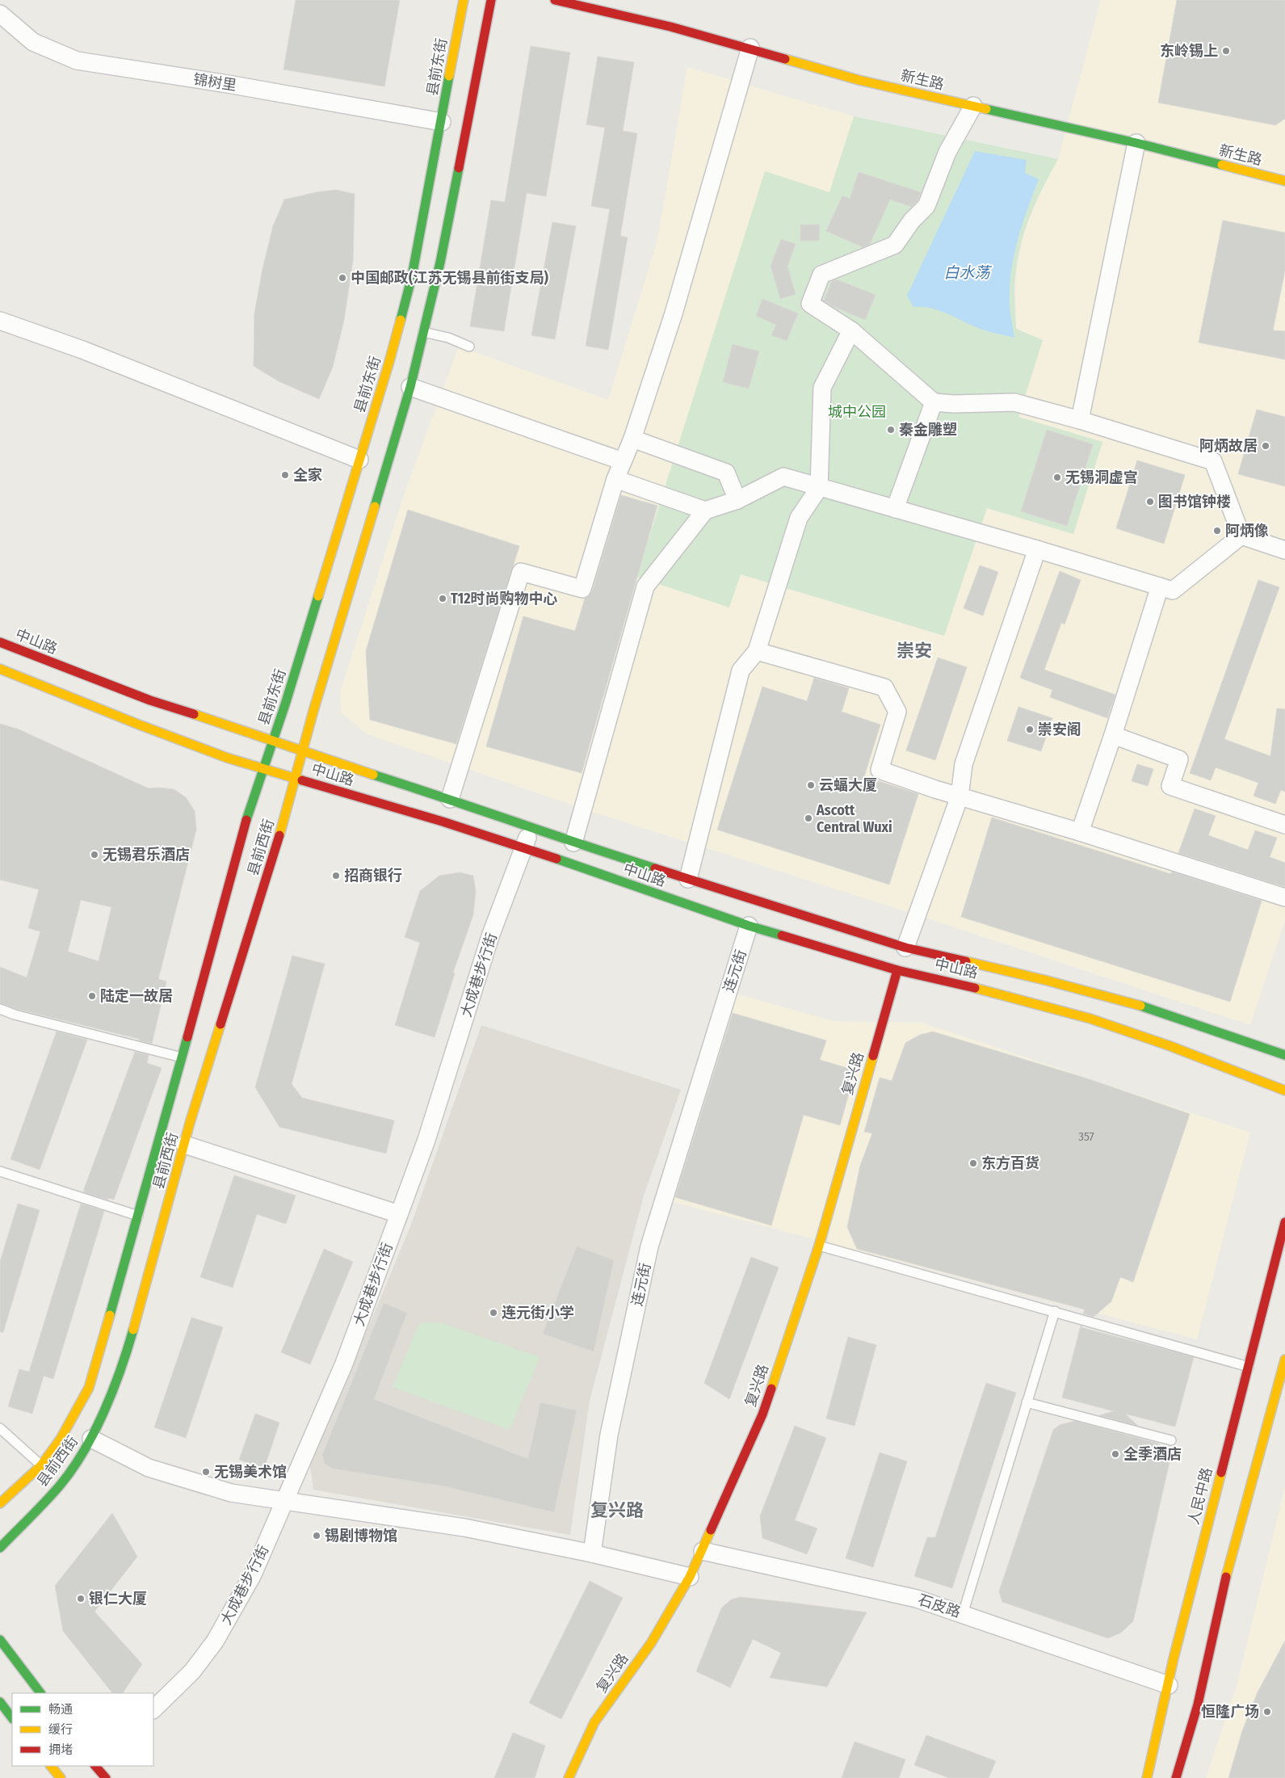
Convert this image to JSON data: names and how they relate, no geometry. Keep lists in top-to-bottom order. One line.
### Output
{"streets":{"main road":["县前东街","新生路","中山路","县前西街","复兴路","人民中路"],"street":["锦树里","连元街","大成巷步行街","石皮路"]},"crossings":[["县前东街","锦树里"],["县前东街","中山路"],["县前东街","县前西街"],["中山路","县前西街"],["中山路","连元街"],["中山路","大成巷步行街"],["中山路","复兴路"],["复兴路","石皮路"],["人民中路","石皮路"]],"districts":["崇安","复兴路"],"water":["白水荡"],"parks":["城中公园"],"places":["东岭锡上","中国邮政(江苏无锡县前街支局)","秦金雕塑","阿炳故居","全家","无锡洞虚宫","图书馆钟楼","阿炳像","T12时尚购物中心","崇安阁","云蝠大厦","Ascott Central Wuxi","无锡君乐酒店","招商银行","陆定一故居","东方百货","连元街小学","全季酒店","无锡美术馆","锡剧博物馆","银仁大厦","恒隆广场"],"house_numbers":["357"],"legend":["畅通","缓行","拥堵"]}
